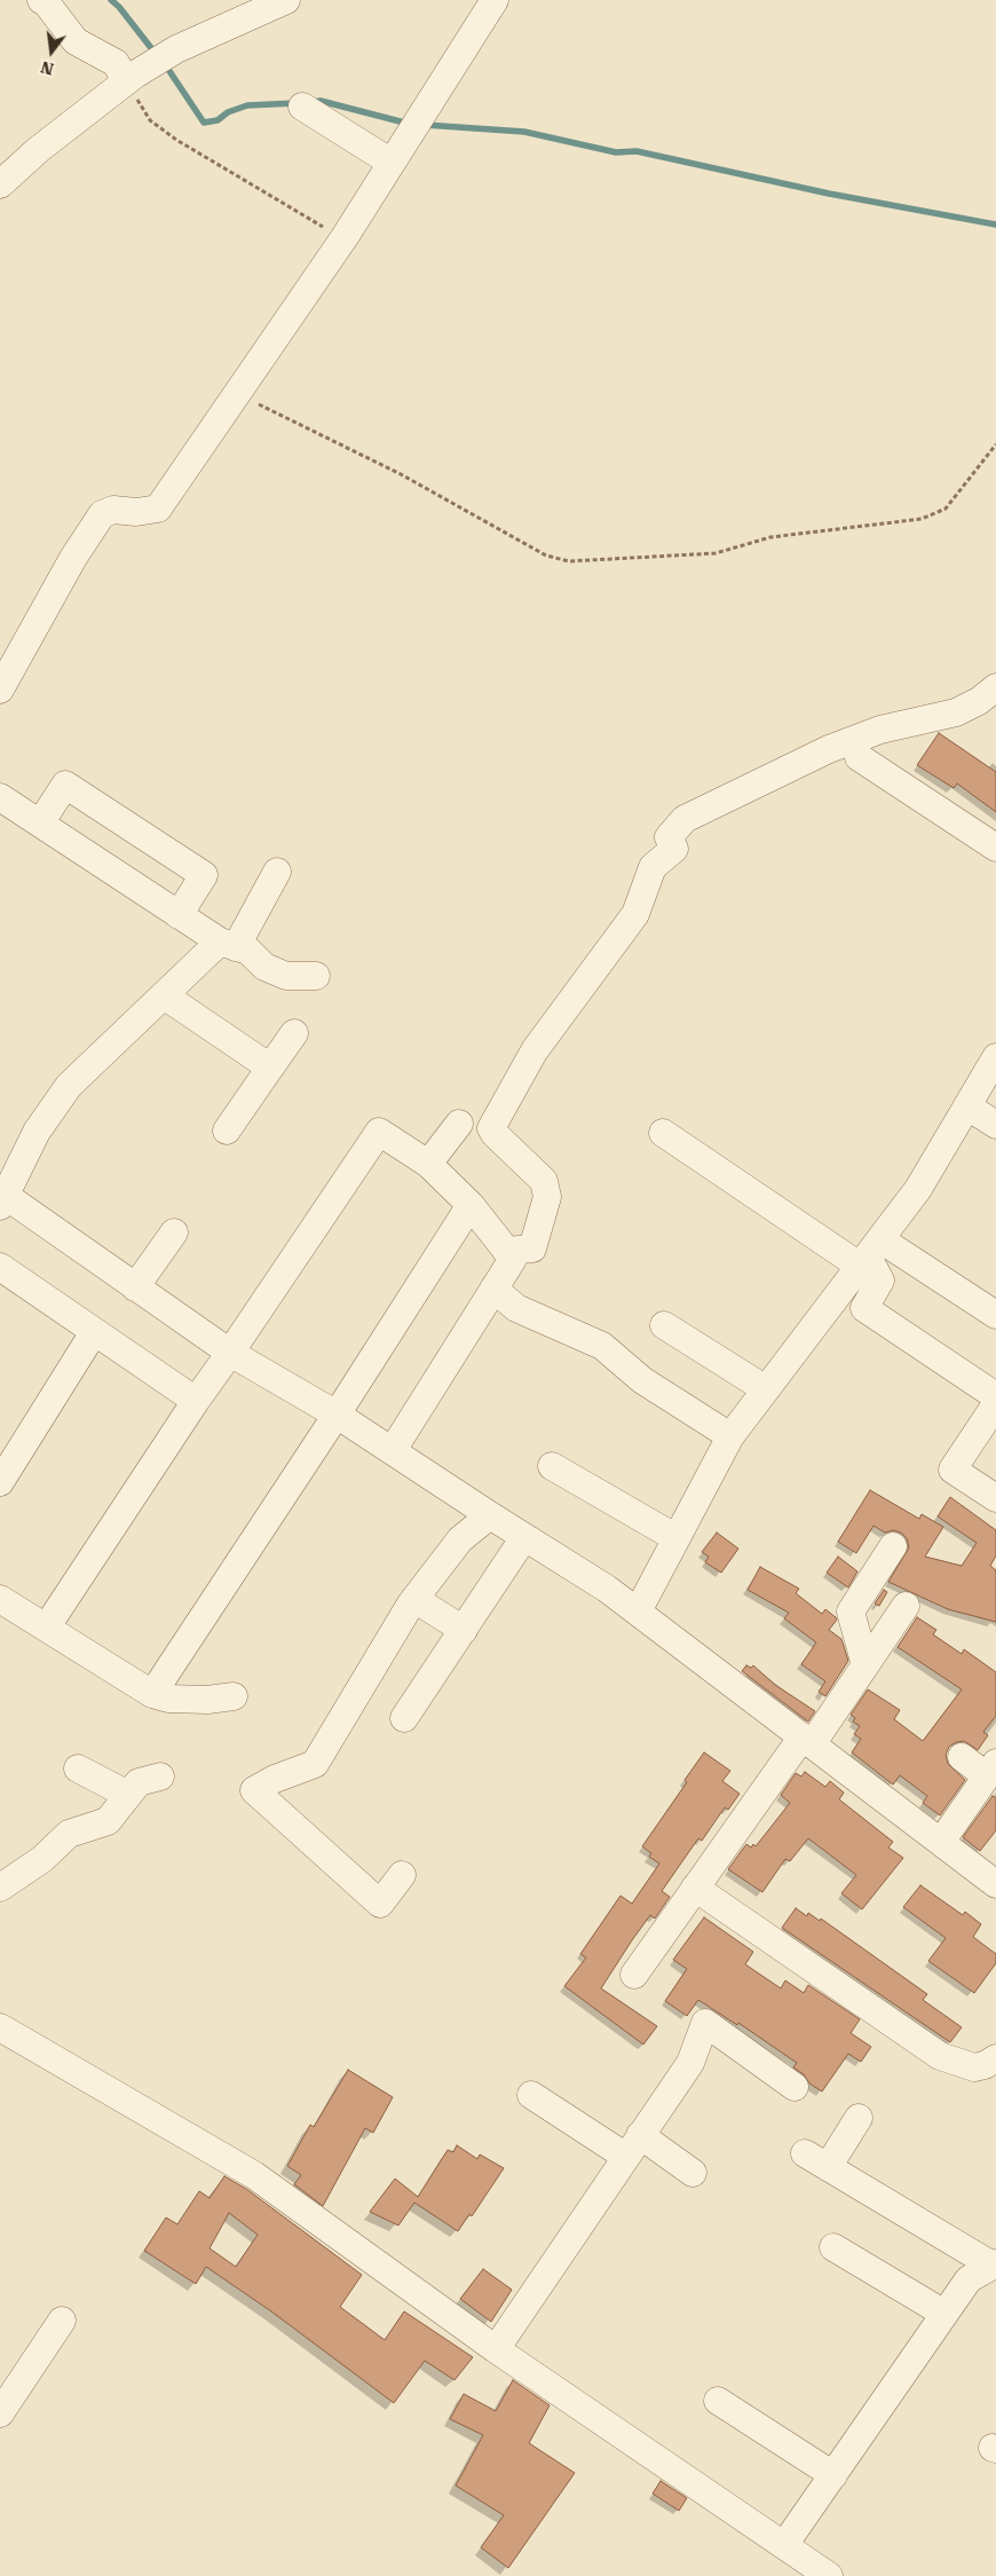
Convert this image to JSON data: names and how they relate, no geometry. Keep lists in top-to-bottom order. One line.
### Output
{"north":"bottom"}
